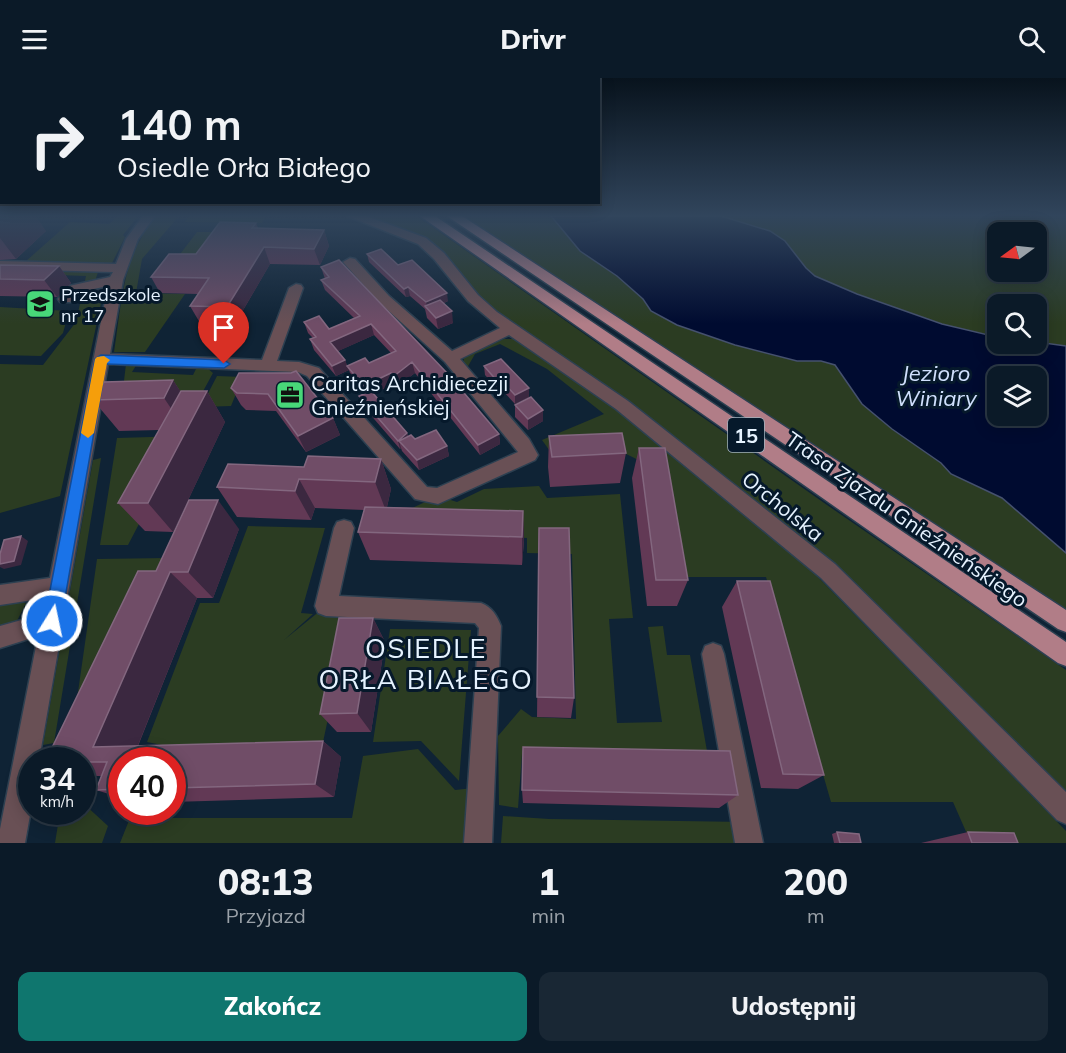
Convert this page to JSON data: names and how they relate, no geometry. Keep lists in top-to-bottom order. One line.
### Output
{"streets":{"main road":["15","Trasa Zjazdu Gnieźnieńskiego"],"street":["Orcholska"]},"districts":["OSIEDLE ORŁA BIAŁEGO"],"water":["Jezioro Winiary"],"places":{"school or university":["Przedszkole nr 17"],"office":["Caritas Archidiecezji Gnieźnieńskiej"]},"north":"left","page":{"header":"Drivr","turn":["140 m","Osiedle Orła Białego"],"speed":"34 km/h","limit":"40","eta":["08:13","Przyjazd","1","min","200","m"],"buttons":["Zakończ","Udostępnij"]}}
